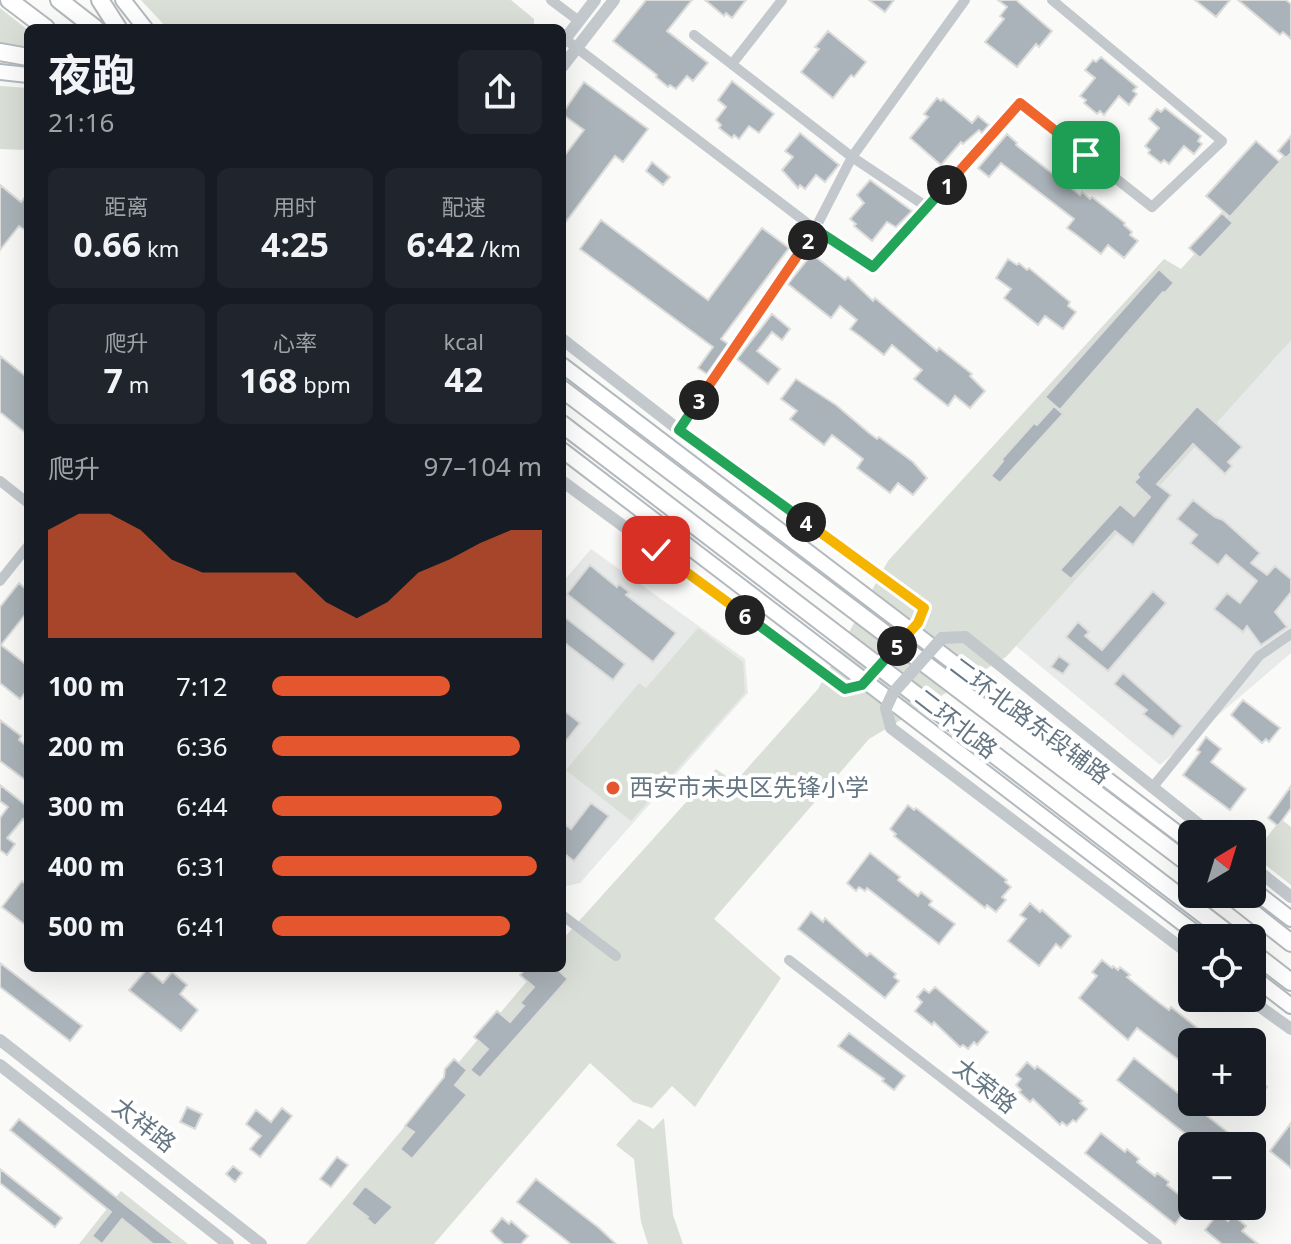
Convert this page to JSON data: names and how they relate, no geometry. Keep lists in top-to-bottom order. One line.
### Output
{"streets":{"highway":["二环北路"],"main road":["二环北路东段辅路"],"street":["太荣路","太祥路"]},"places":["西安市未央区先锋小学"],"north":"top right","page":{"heading":["夜跑","21:16"],"stats":[["距离","0.66 km"],["用时","4:25"],["配速","6:42 /km"],["爬升","7 m"],["心率","168 bpm"],["kcal","42"]],"pins":["1","2","3","4","6","5"],"chart":["爬升","97–104 m"],"list":[{"name":"100 m","note":"7:12"},{"name":"200 m","note":"6:36"},{"name":"300 m","note":"6:44"},{"name":"400 m","note":"6:31"},{"name":"500 m","note":"6:41"}],"map_buttons":["+","−"]}}
